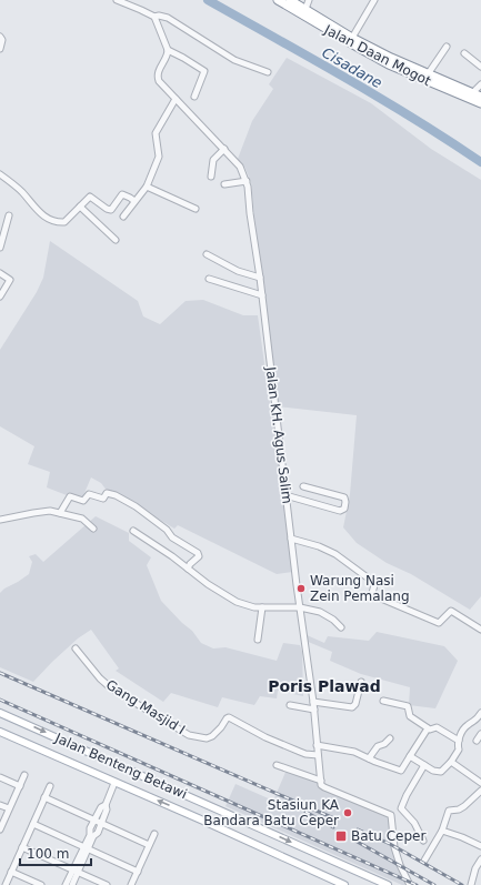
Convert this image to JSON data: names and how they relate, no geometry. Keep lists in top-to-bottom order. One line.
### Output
{"streets":{"highway":["Jalan Daan Mogot"],"main road":["Jalan Benteng Betawi"],"street":["Jalan KH. Agus Salim","Gang Masjid I"]},"crossings":[["Jalan KH. Agus Salim","Gang Masjid I"]],"districts":["Poris Plawad"],"water":["Cisadane"],"places":{"other":["Warung Nasi Zein Pemalang","Stasiun KA Bandara Batu Ceper"],"transit":["Batu Ceper"]},"scale_bar":"100 m"}
